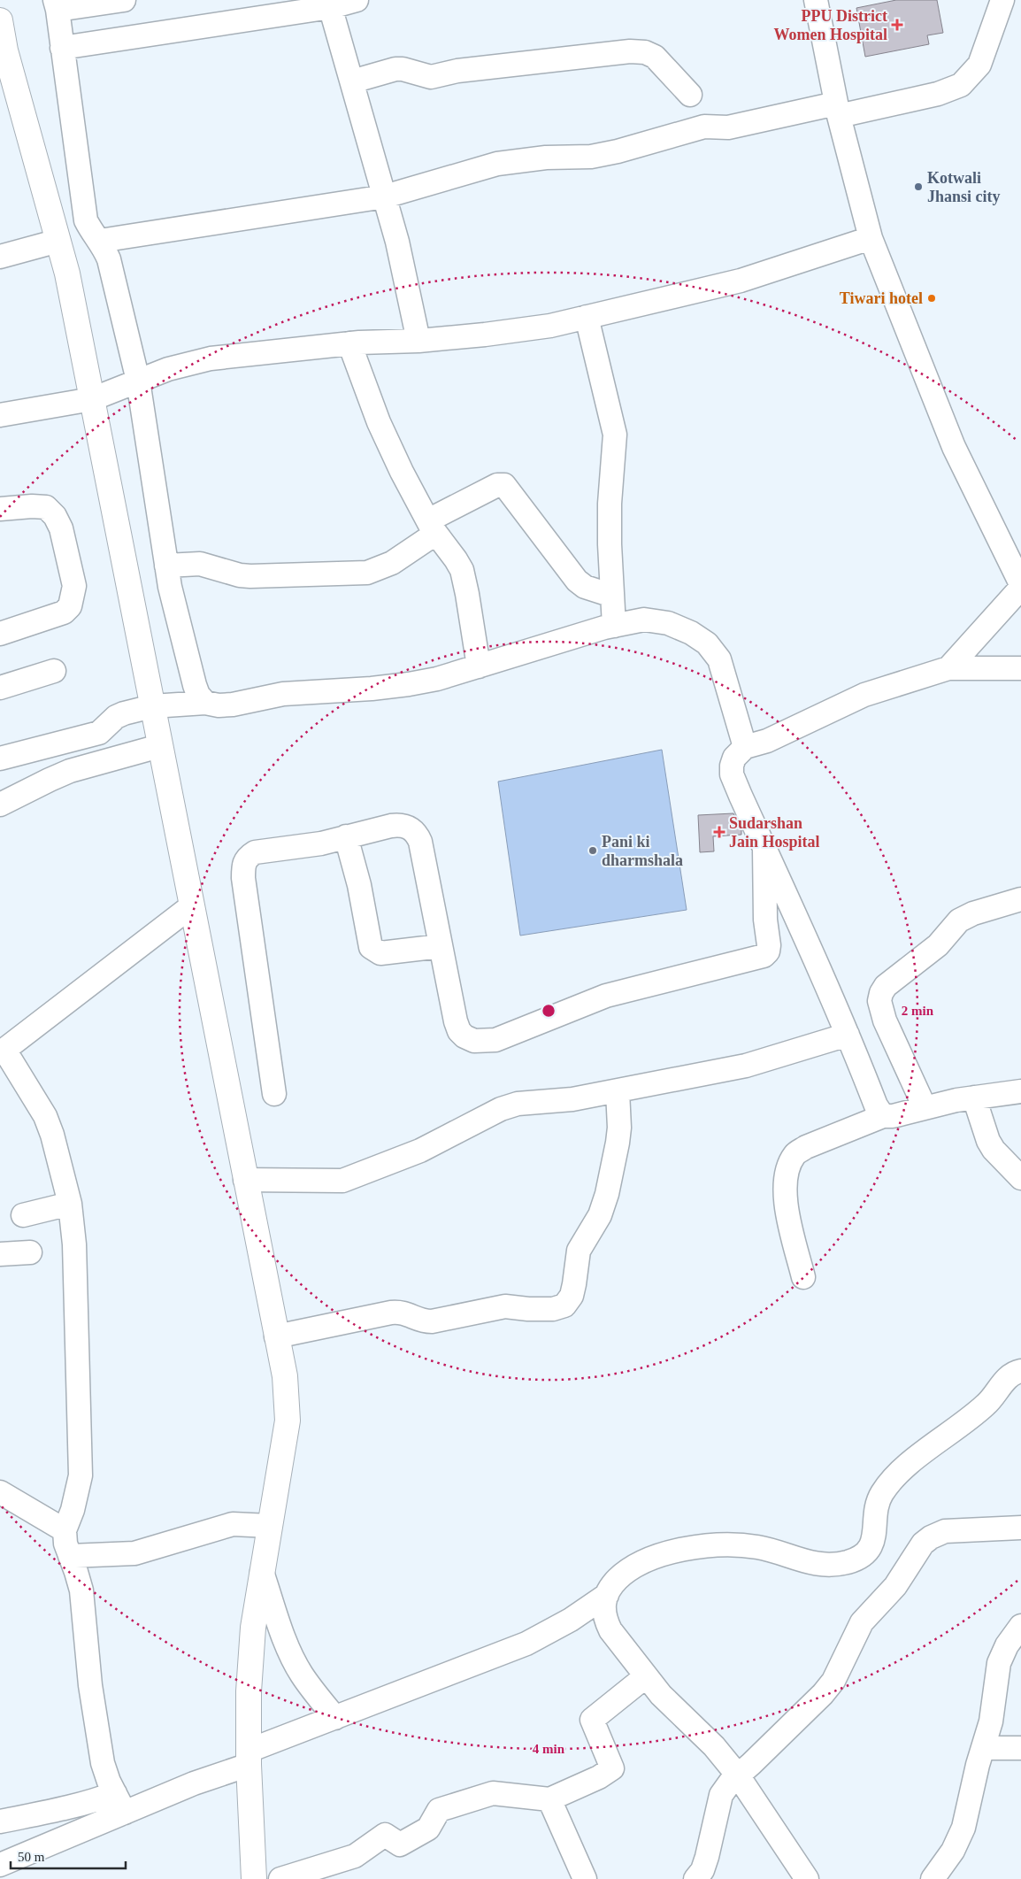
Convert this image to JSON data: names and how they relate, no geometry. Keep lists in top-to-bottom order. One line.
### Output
{"places":{"health":["PPU District Women Hospital","Sudarshan Jain Hospital"],"other":["Kotwali Jhansi city","Tiwari hotel","Pani ki dharmshala"]},"scale_bar":"50 m","rings":["2 min","4 min"]}
